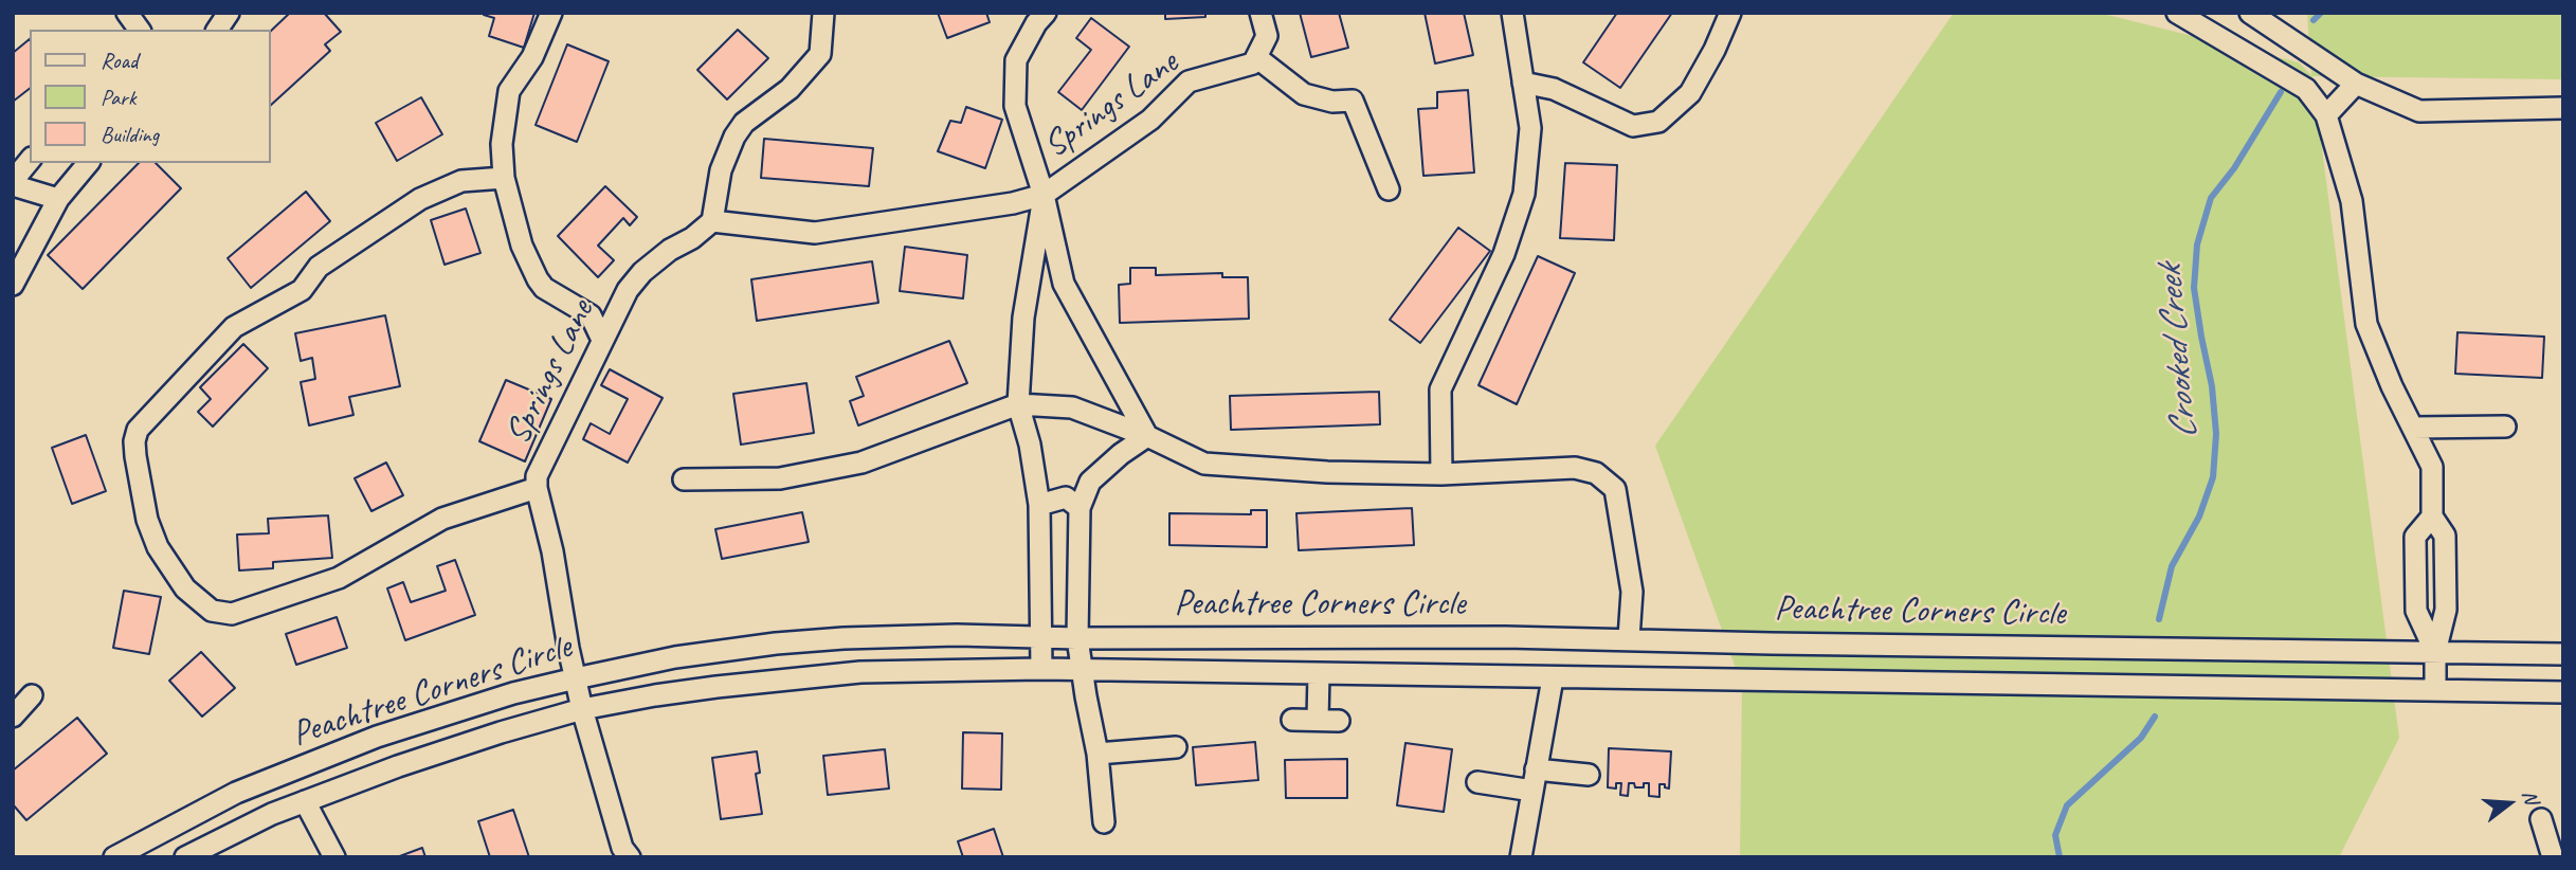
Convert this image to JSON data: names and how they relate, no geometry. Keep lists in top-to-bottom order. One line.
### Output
{"streets":{"street":["Springs Lane","Peachtree Corners Circle"]},"crossings":[["Springs Lane","Peachtree Corners Circle"]],"water":["Crooked Creek"],"legend":["Road","Park","Building"],"north":"right"}
